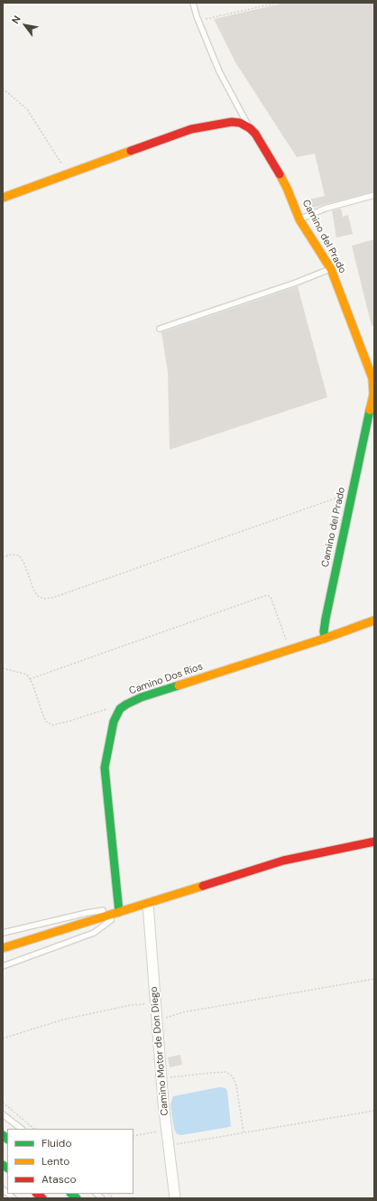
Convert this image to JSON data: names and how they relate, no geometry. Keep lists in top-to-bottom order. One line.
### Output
{"streets":{"main road":["Camino del Prado","Camino Dos Ríos"],"street":["Camino Motor de Don Diego"]},"crossings":[["Camino del Prado","Camino Dos Ríos"]],"legend":["Fluido","Lento","Atasco"],"north":"top left"}
